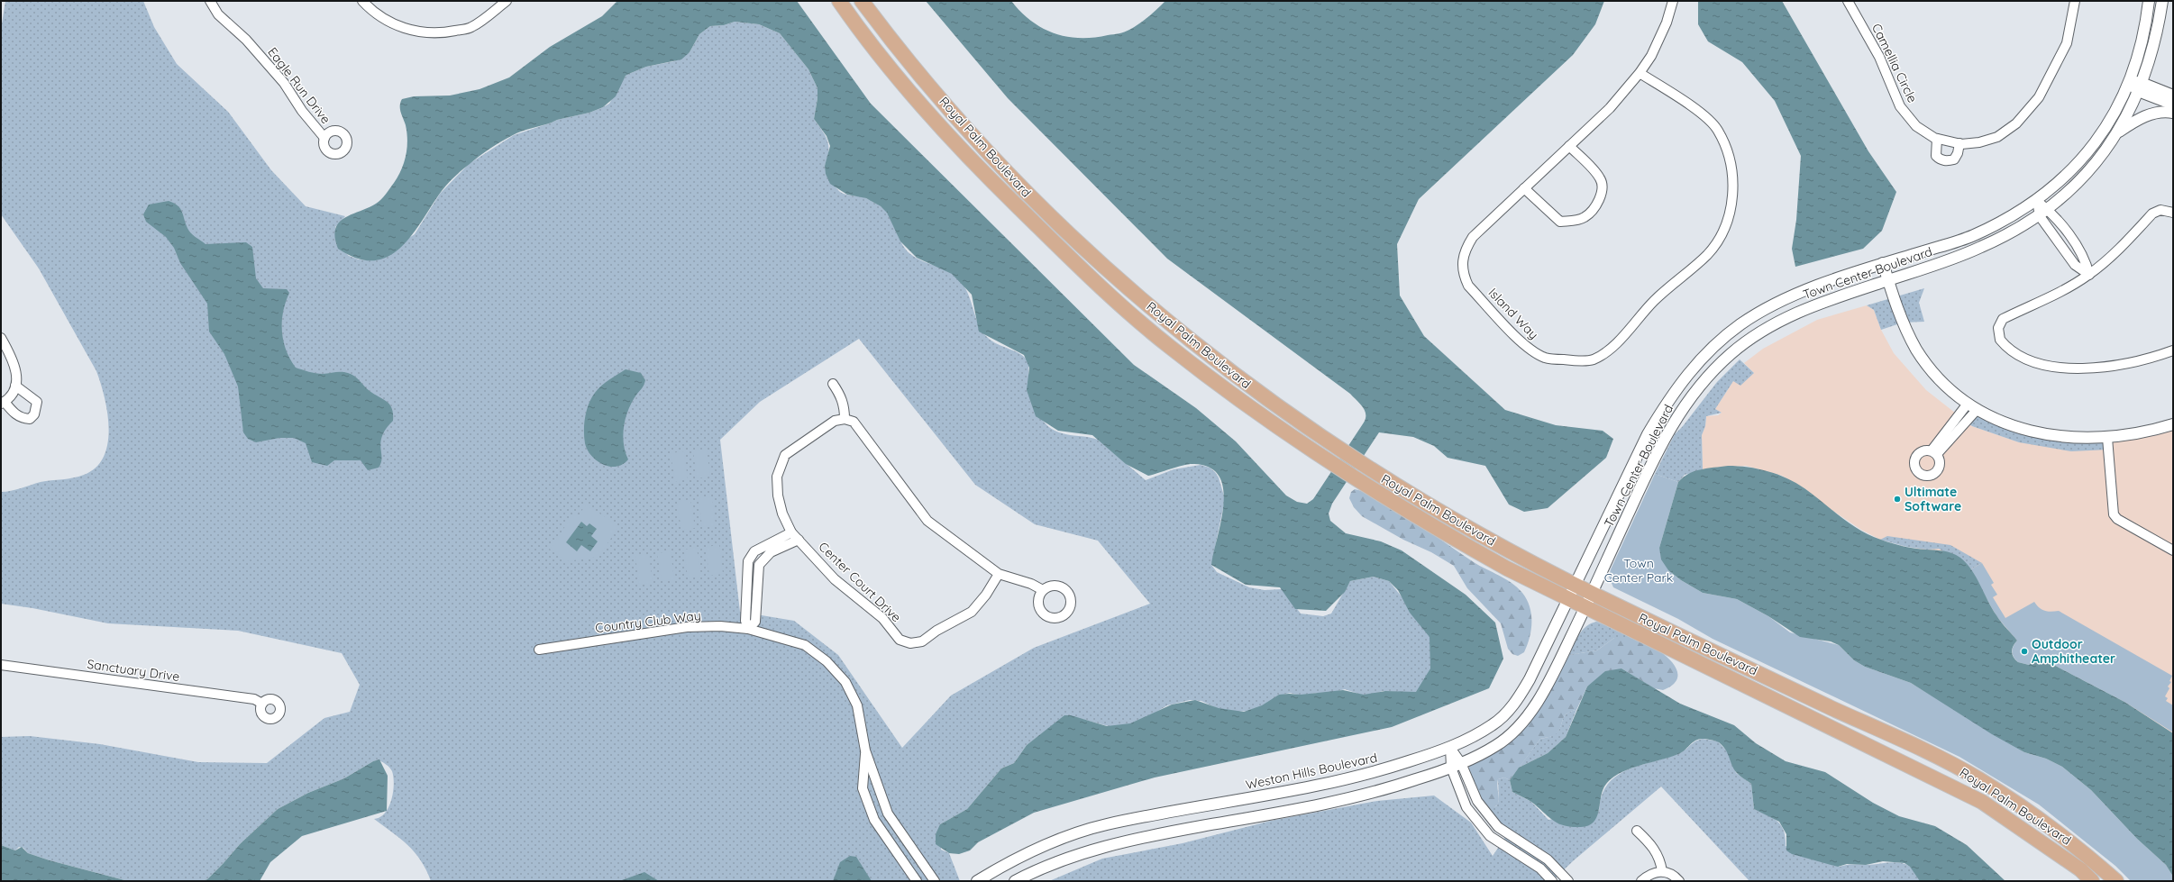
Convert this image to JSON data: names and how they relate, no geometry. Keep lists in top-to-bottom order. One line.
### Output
{"streets":{"main road":["Royal Palm Boulevard"],"street":["Camellia Circle","Eagle Run Drive","Town Center Boulevard","Island Way","Center Court Drive","Country Club Way","Sanctuary Drive","Weston Hills Boulevard"]},"crossings":[["Royal Palm Boulevard","Town Center Boulevard"],["Royal Palm Boulevard","Weston Hills Boulevard"],["Town Center Boulevard","Weston Hills Boulevard"]],"parks":["Town Center Park"],"places":["Ultimate Software","Outdoor Amphitheater"]}
